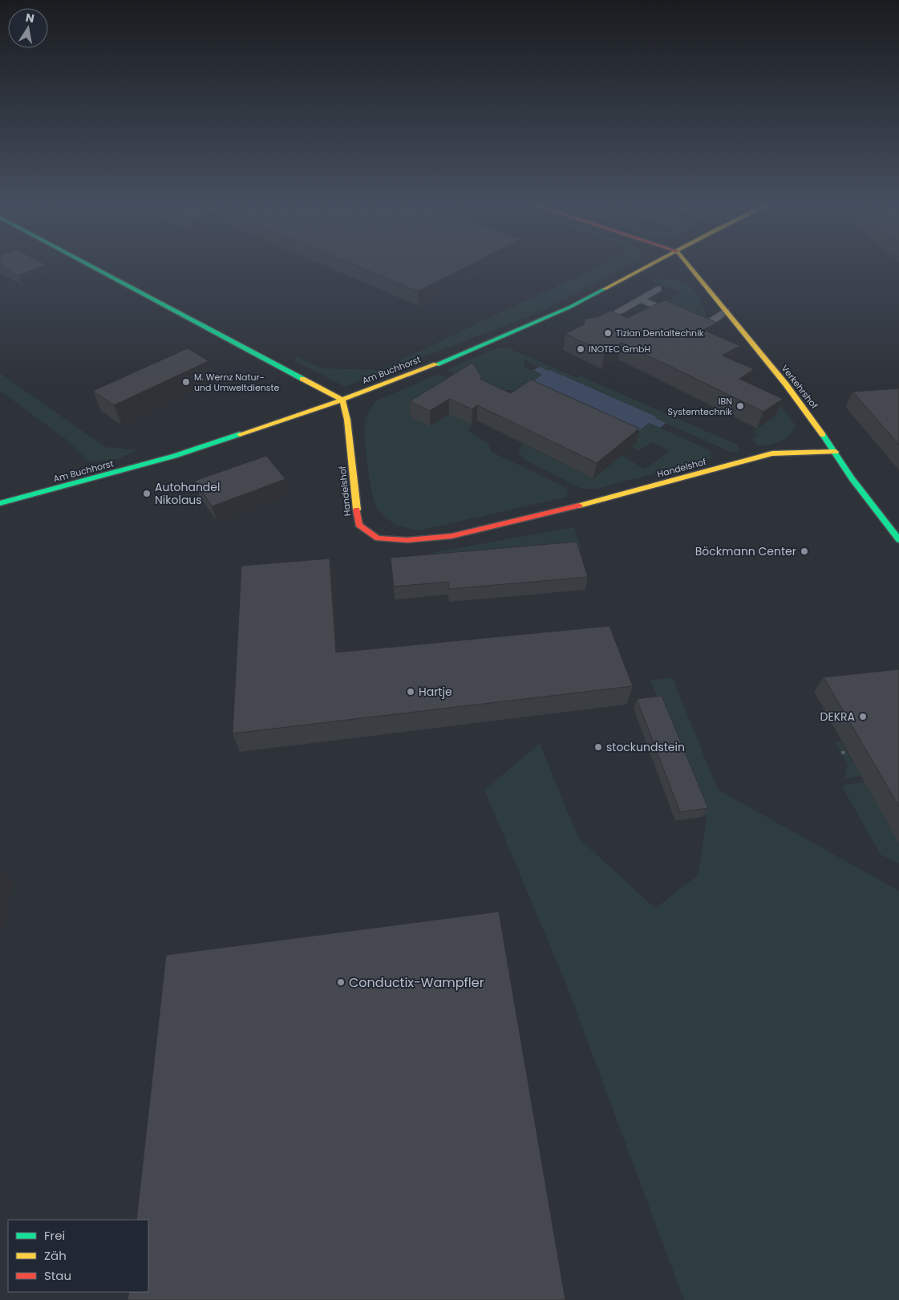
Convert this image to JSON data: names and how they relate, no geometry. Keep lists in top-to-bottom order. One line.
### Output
{"streets":{"street":["Am Buchhorst","Verkehrshof","Handelshof"]},"crossings":[["Am Buchhorst","Handelshof"],["Verkehrshof","Handelshof"]],"places":["Tizian Dentaltechnik","INOTEC GmbH","M. Wernz Natur- und Umweltdienste","IBN Systemtechnik","Autohandel Nikolaus","Böckmann Center","Hartje","DEKRA","stockundstein","Conductix-Wampfler"],"legend":["Frei","Zäh","Stau"],"north":"top"}
